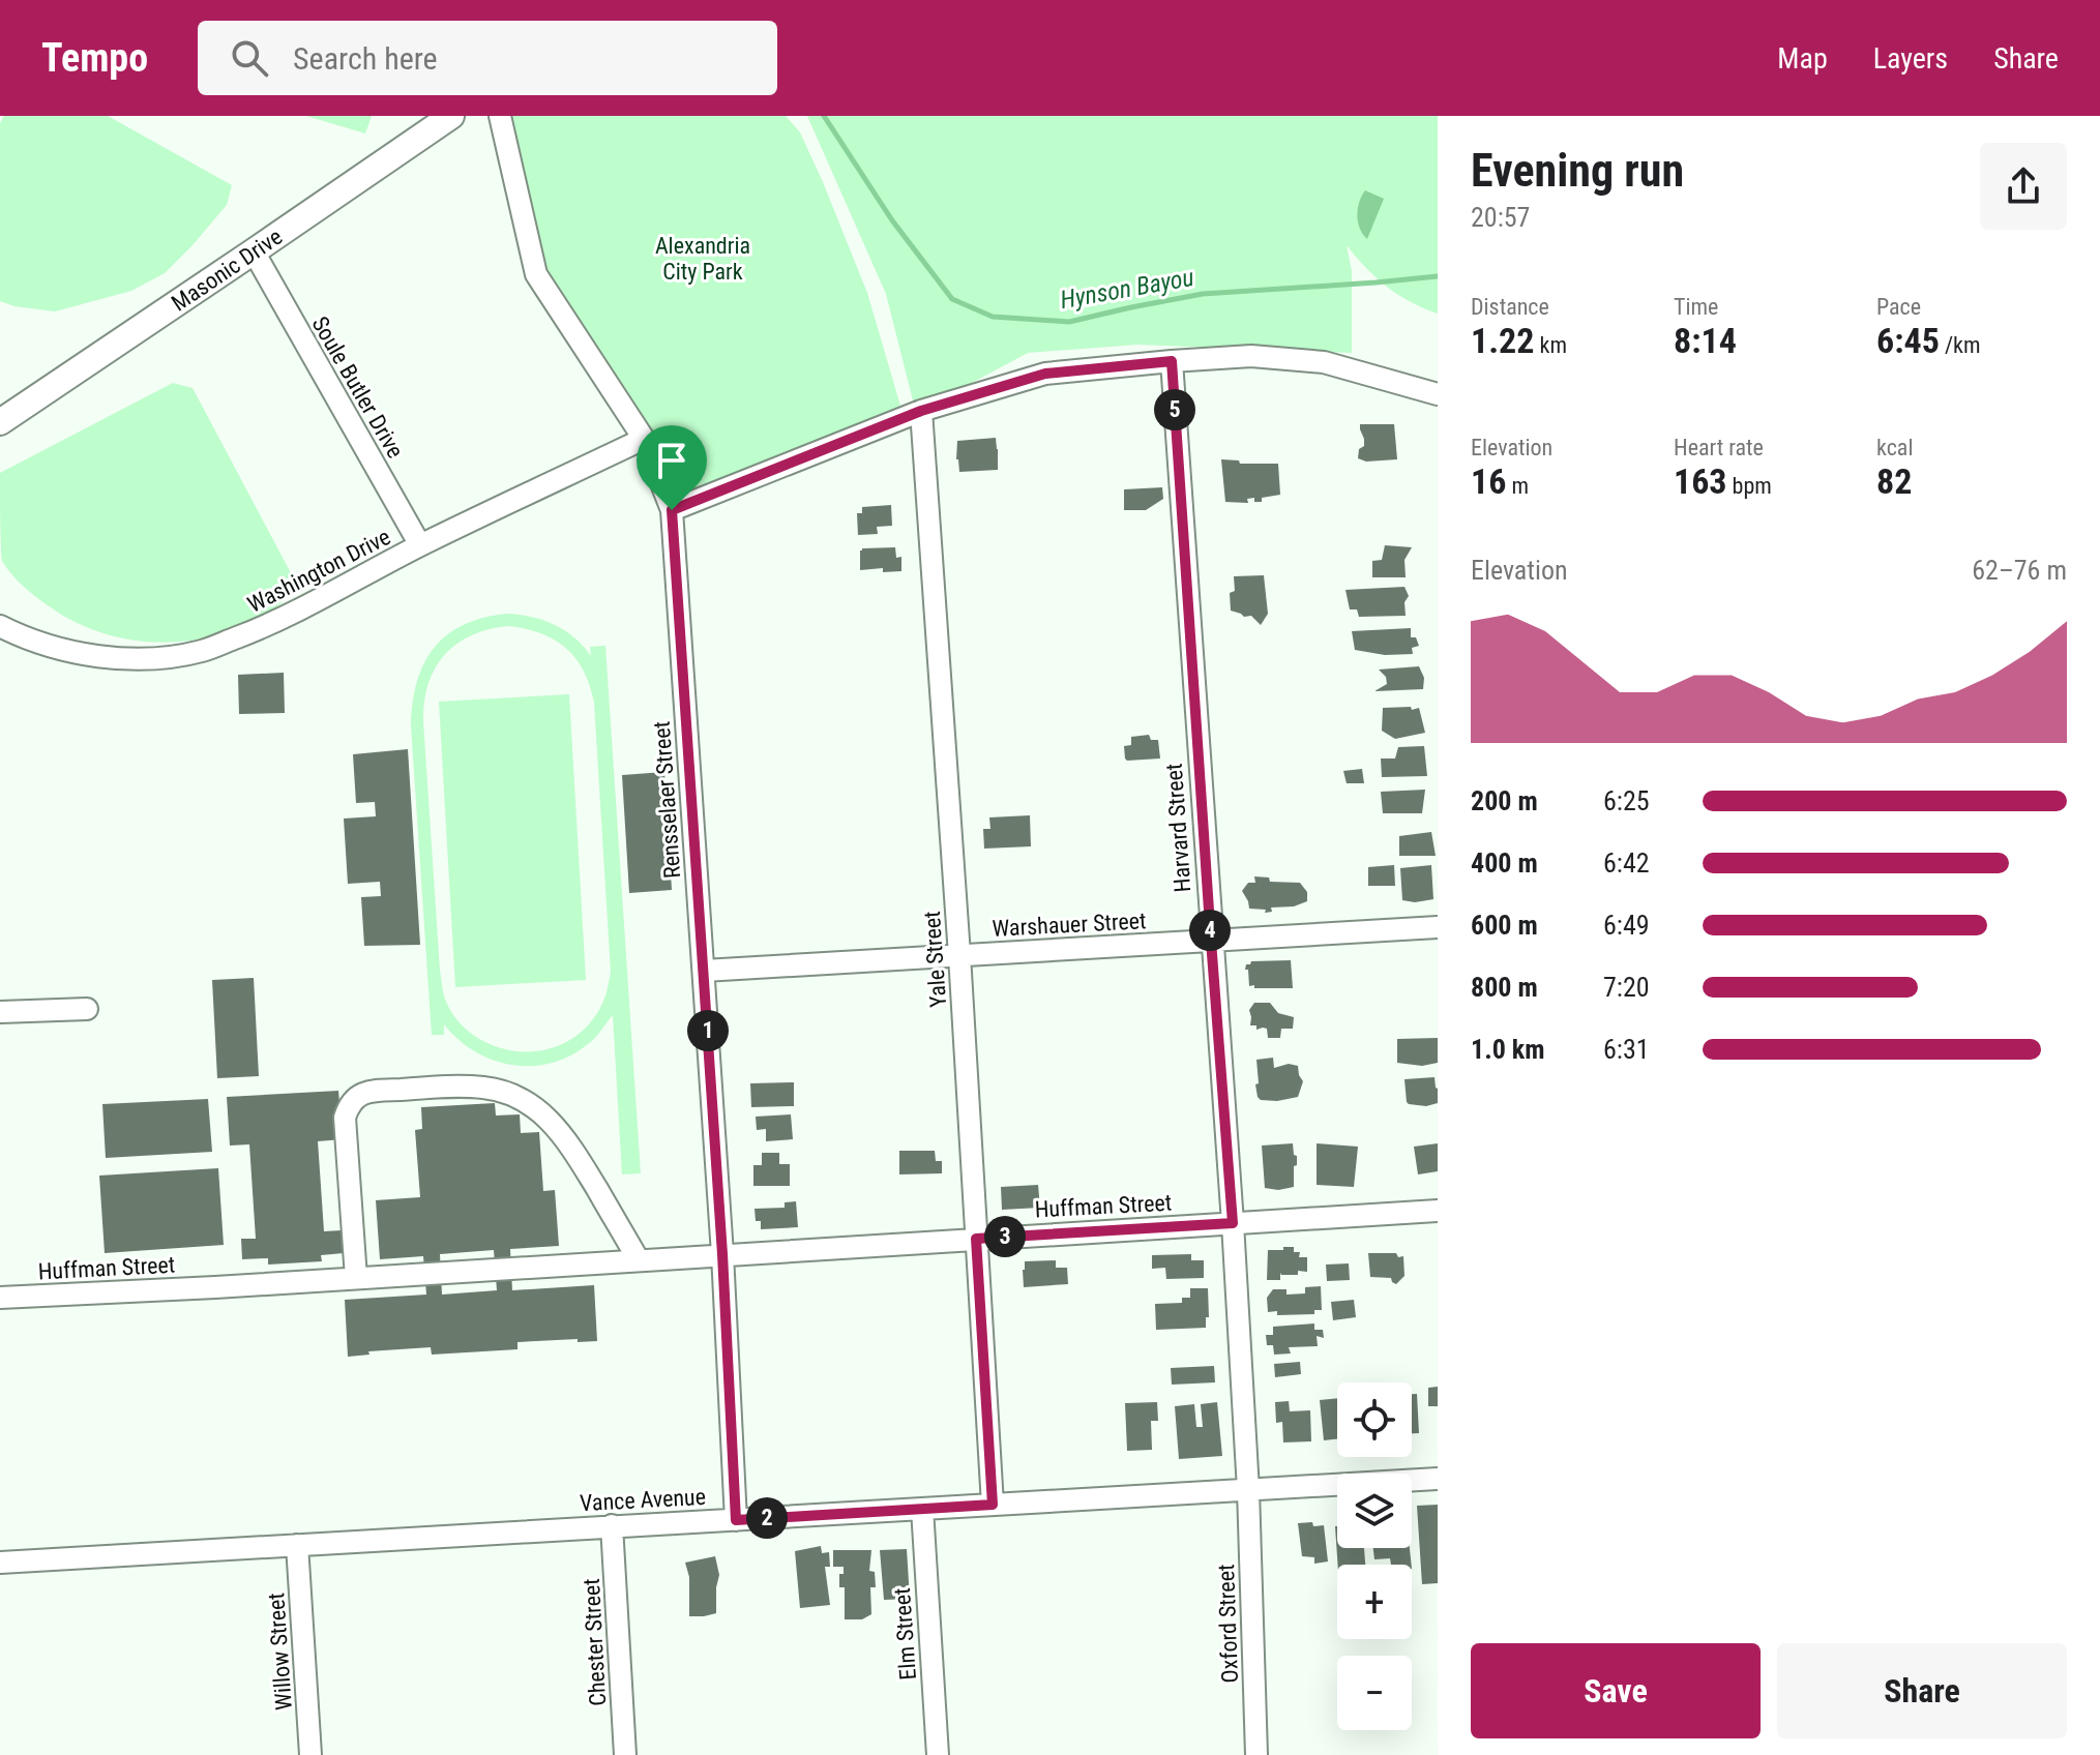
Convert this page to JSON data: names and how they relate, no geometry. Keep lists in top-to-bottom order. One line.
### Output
{"streets":{"main road":["Masonic Drive"],"street":["Soule Butler Drive","Washington Drive","Rensselaer Street","Harvard Street","Warshauer Street","Yale Street","Huffman Street","Vance Avenue","Oxford Street","Elm Street","Chester Street","Willow Street"]},"crossings":[["Masonic Drive","Soule Butler Drive"],["Soule Butler Drive","Washington Drive"],["Washington Drive","Rensselaer Street"],["Rensselaer Street","Warshauer Street"],["Rensselaer Street","Huffman Street"],["Rensselaer Street","Vance Avenue"],["Harvard Street","Warshauer Street"],["Harvard Street","Huffman Street"],["Harvard Street","Vance Avenue"],["Harvard Street","Oxford Street"],["Warshauer Street","Yale Street"],["Yale Street","Huffman Street"],["Yale Street","Vance Avenue"],["Vance Avenue","Oxford Street"],["Vance Avenue","Elm Street"],["Vance Avenue","Chester Street"],["Vance Avenue","Willow Street"]],"water":["Hynson Bayou"],"parks":["Alexandria City Park"],"page":{"header":"Tempo","search":"Search here","nav":["Map","Layers","Share"],"heading":["Evening run","20:57"],"stats":[["Distance","1.22 km"],["Time","8:14"],["Pace","6:45 /km"],["Elevation","16 m"],["Heart rate","163 bpm"],["kcal","82"]],"pins":["5","4","1","3","2"],"chart":["Elevation","62–76 m"],"list":[{"name":"200 m","note":"6:25"},{"name":"400 m","note":"6:42"},{"name":"600 m","note":"6:49"},{"name":"800 m","note":"7:20"},{"name":"1.0 km","note":"6:31"}],"map_buttons":["+","−"],"buttons":["Save","Share"]}}
